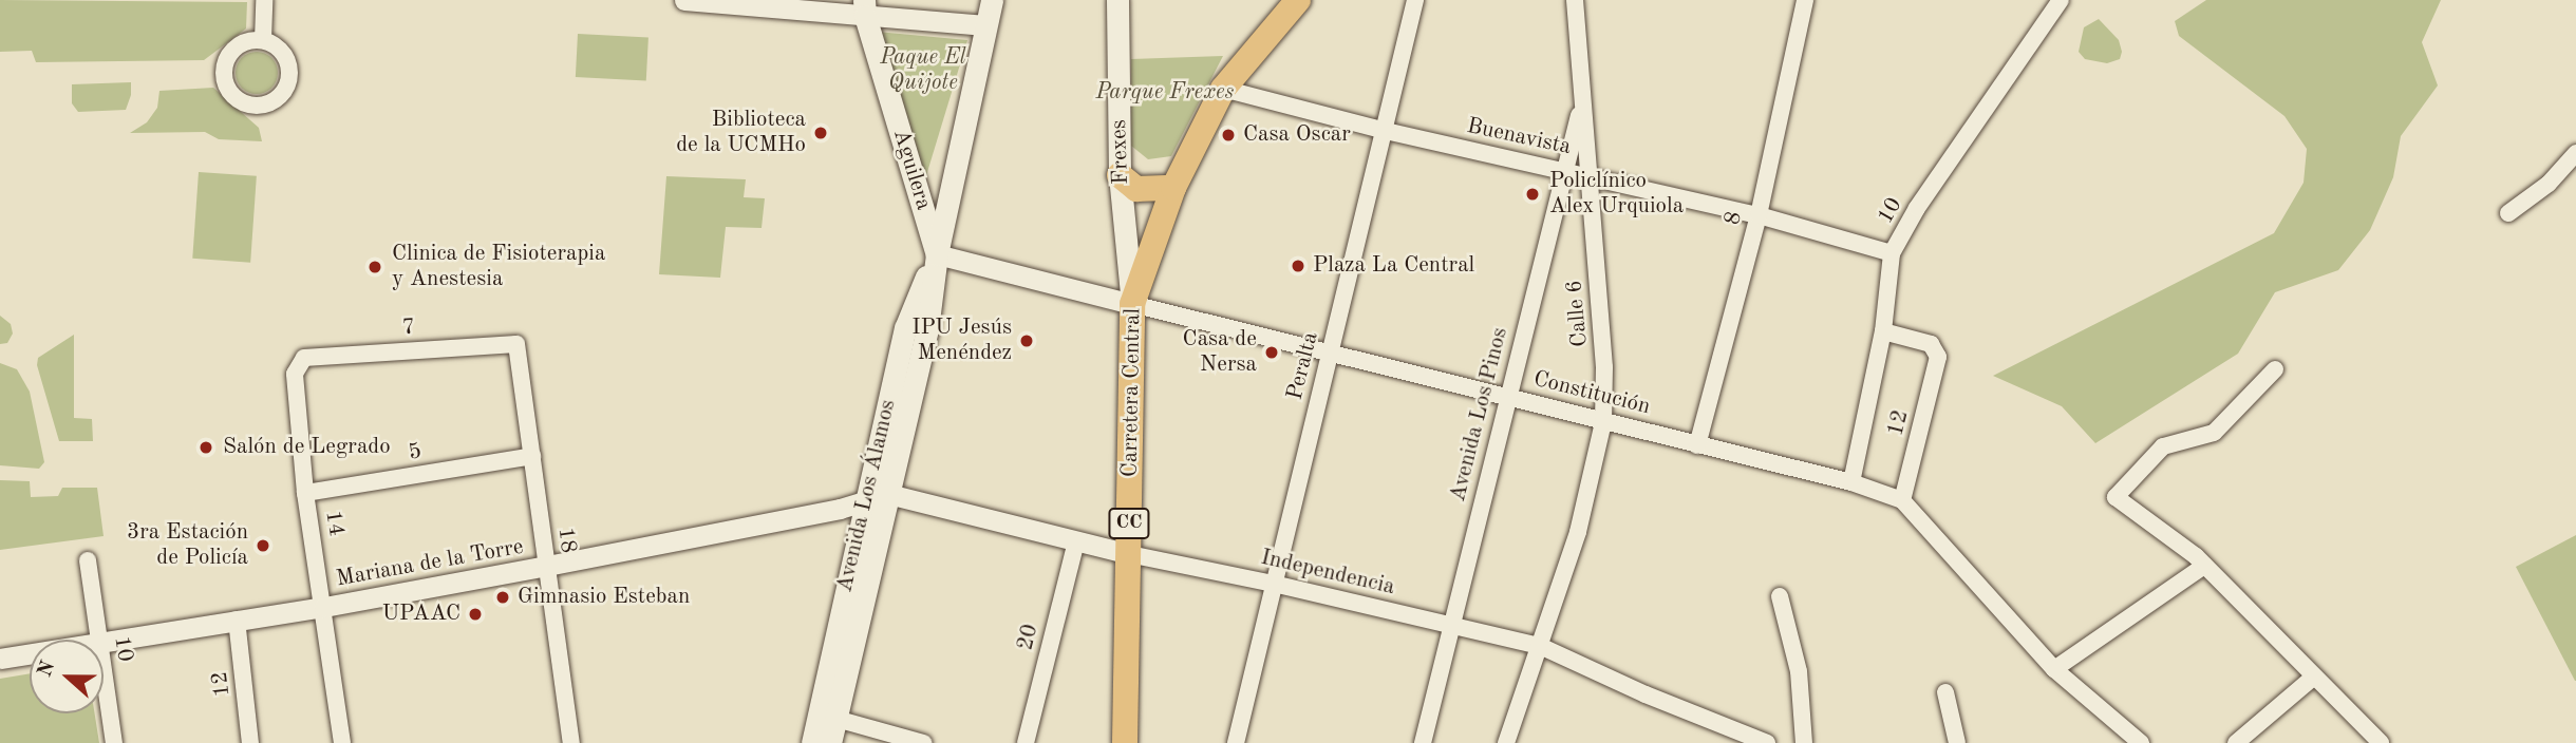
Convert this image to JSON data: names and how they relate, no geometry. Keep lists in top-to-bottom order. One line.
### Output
{"streets":{"main road":["Frexes","Aguilera","Carretera Central","Avenida Los Álamos","CC"],"street":["Buenavista","10","8","Calle 6","7","Peralta","Constitución","Avenida Los Pinos","12","5","14","18","Mariana de la Torre","Independencia","20"]},"crossings":[["Buenavista","10"],["Buenavista","8"],["Buenavista","Calle 6"],["Buenavista","Peralta"],["Buenavista","Carretera Central"],["Buenavista","Avenida Los Pinos"],["Frexes","Carretera Central"],["Frexes","Constitución"],["Aguilera","Constitución"],["Aguilera","Avenida Los Álamos"],["10","Constitución"],["10","12"],["8","Constitución"],["Calle 6","Constitución"],["Calle 6","Avenida Los Pinos"],["Calle 6","Independencia"],["7","14"],["7","18"],["Peralta","Constitución"],["Peralta","Independencia"],["Carretera Central","Constitución"],["Carretera Central","Independencia"],["Constitución","Avenida Los Pinos"],["Constitución","12"],["Constitución","Avenida Los Álamos"],["Avenida Los Pinos","Independencia"],["12","Mariana de la Torre"],["5","14"],["5","18"],["Avenida Los Álamos","Mariana de la Torre"],["Avenida Los Álamos","Independencia"],["14","Mariana de la Torre"],["18","Mariana de la Torre"],["Mariana de la Torre","Independencia"],["Independencia","20"]],"parks":["Paque El Quijote","Parque Frexes"],"places":["Biblioteca de la UCMHo","Casa Oscar","Policlínico Alex Urquiola","Plaza La Central","Clinica de Fisioterapia y Anestesia","IPU Jesús Menéndez","Casa de Nersa","Salón de Legrado","3ra Estación de Policía","Gimnasio Esteban","UPAAC"],"north":"left"}
